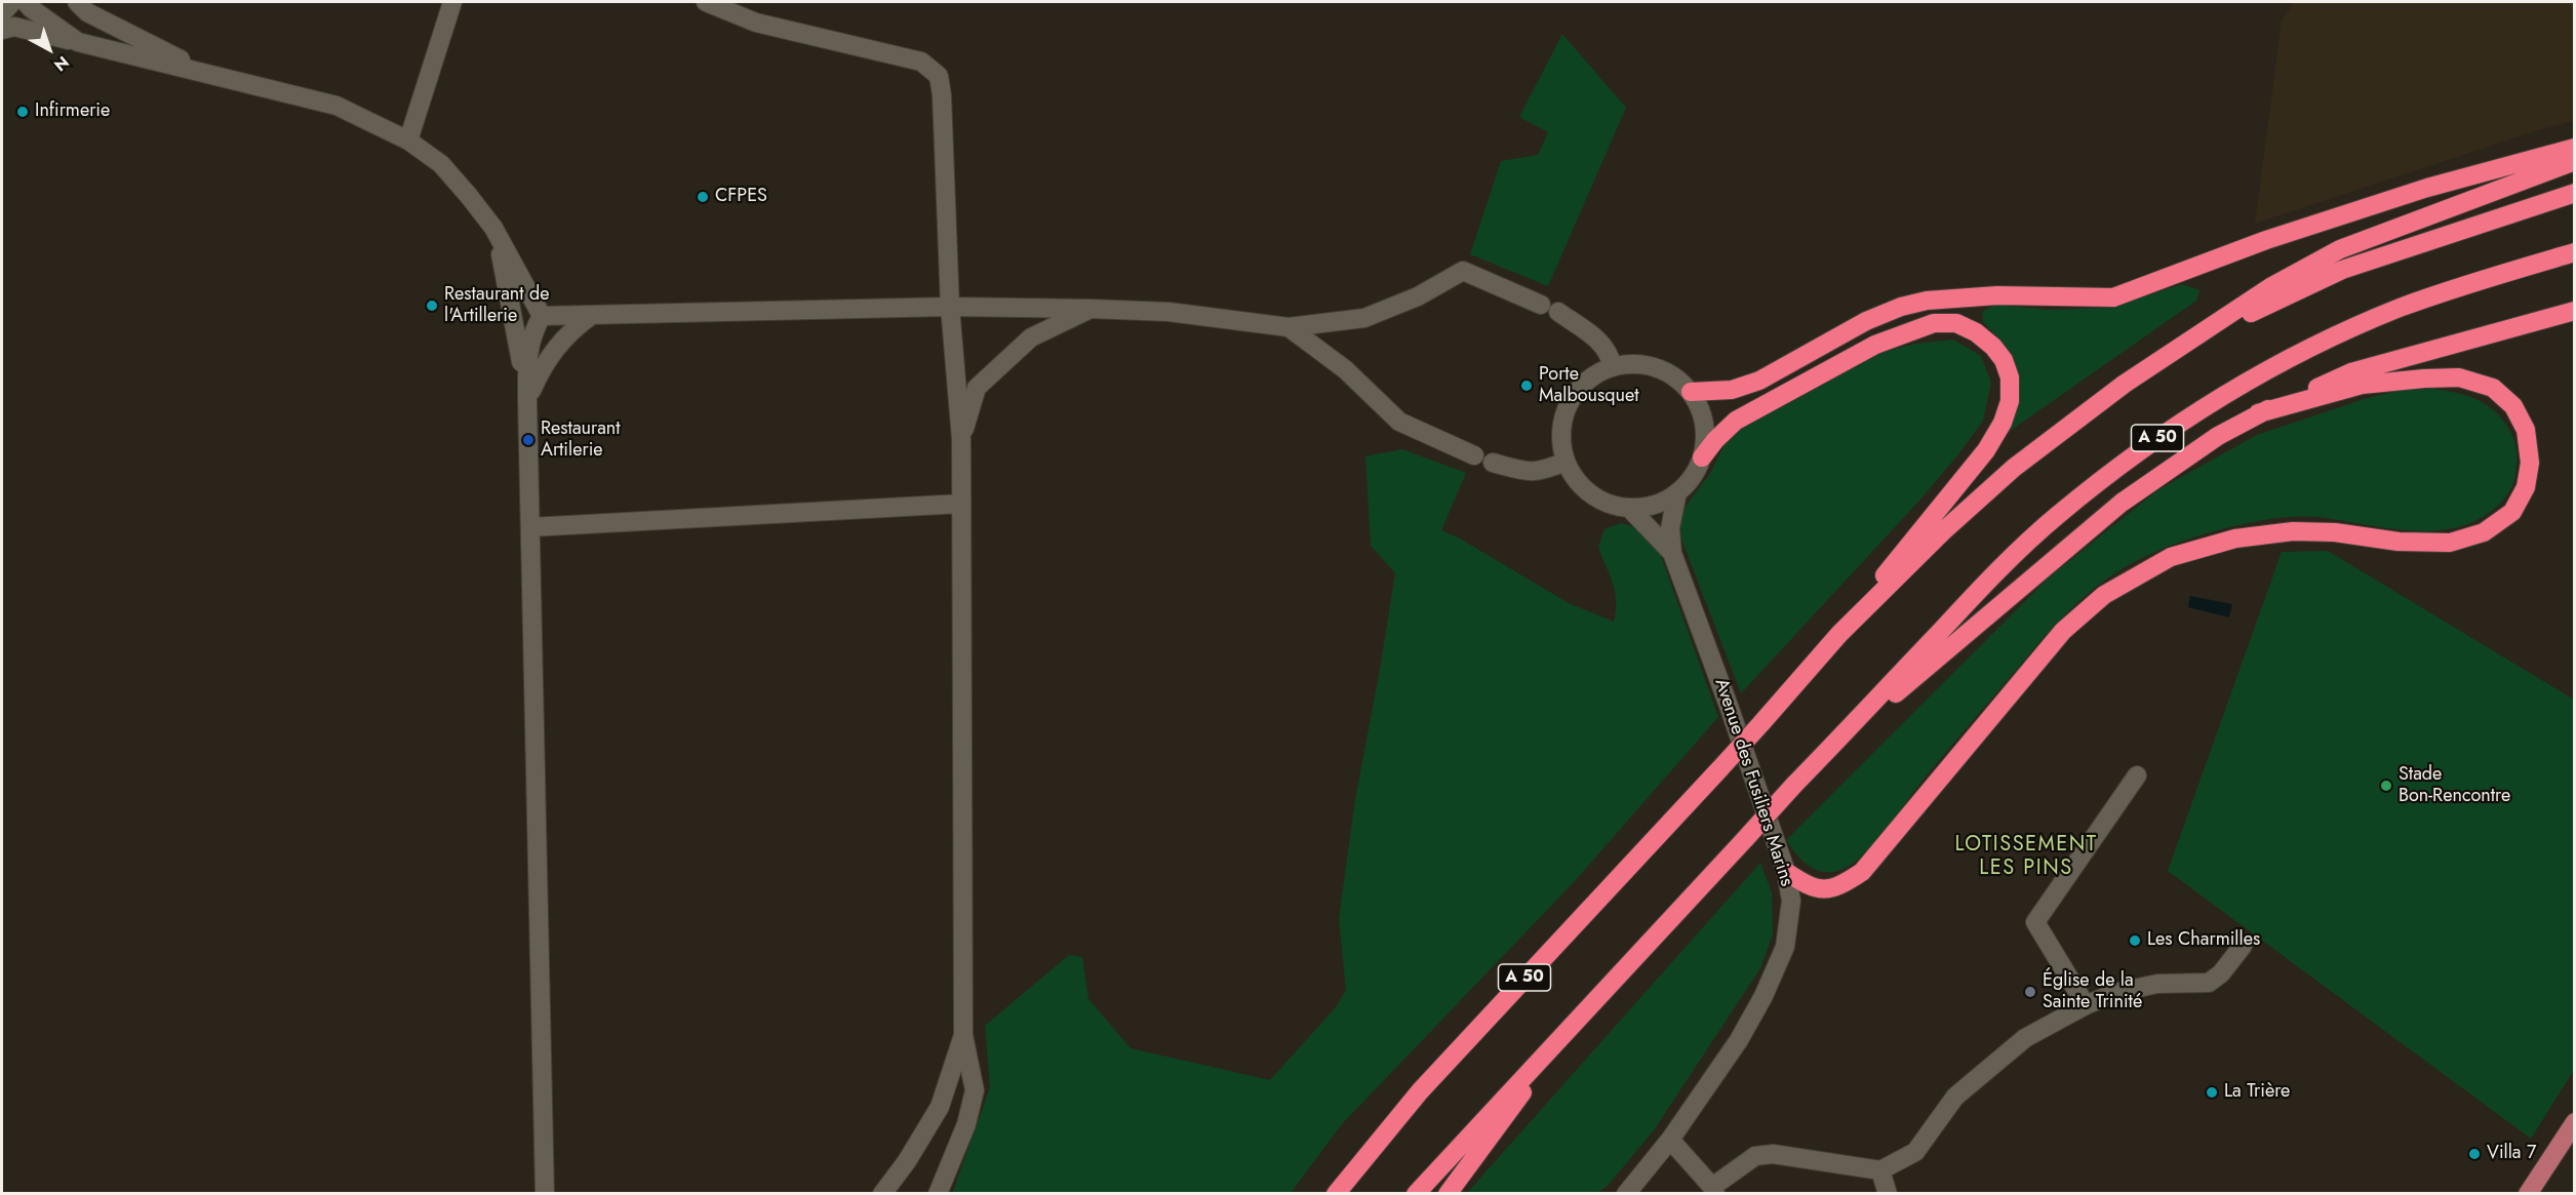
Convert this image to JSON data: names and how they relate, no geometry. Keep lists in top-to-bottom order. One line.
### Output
{"streets":{"highway":["A 50"],"street":["Avenue des Fusiliers Marins"]},"districts":["LOTISSEMENT LES PINS"],"places":["Infirmerie","CFPES","Restaurant de l'Artillerie","Porte Malbousquet","Restaurant Artilerie","Stade Bon-Rencontre","Les Charmilles","Église de la Sainte Trinité","La Trière","Villa 7"],"north":"bottom right"}
